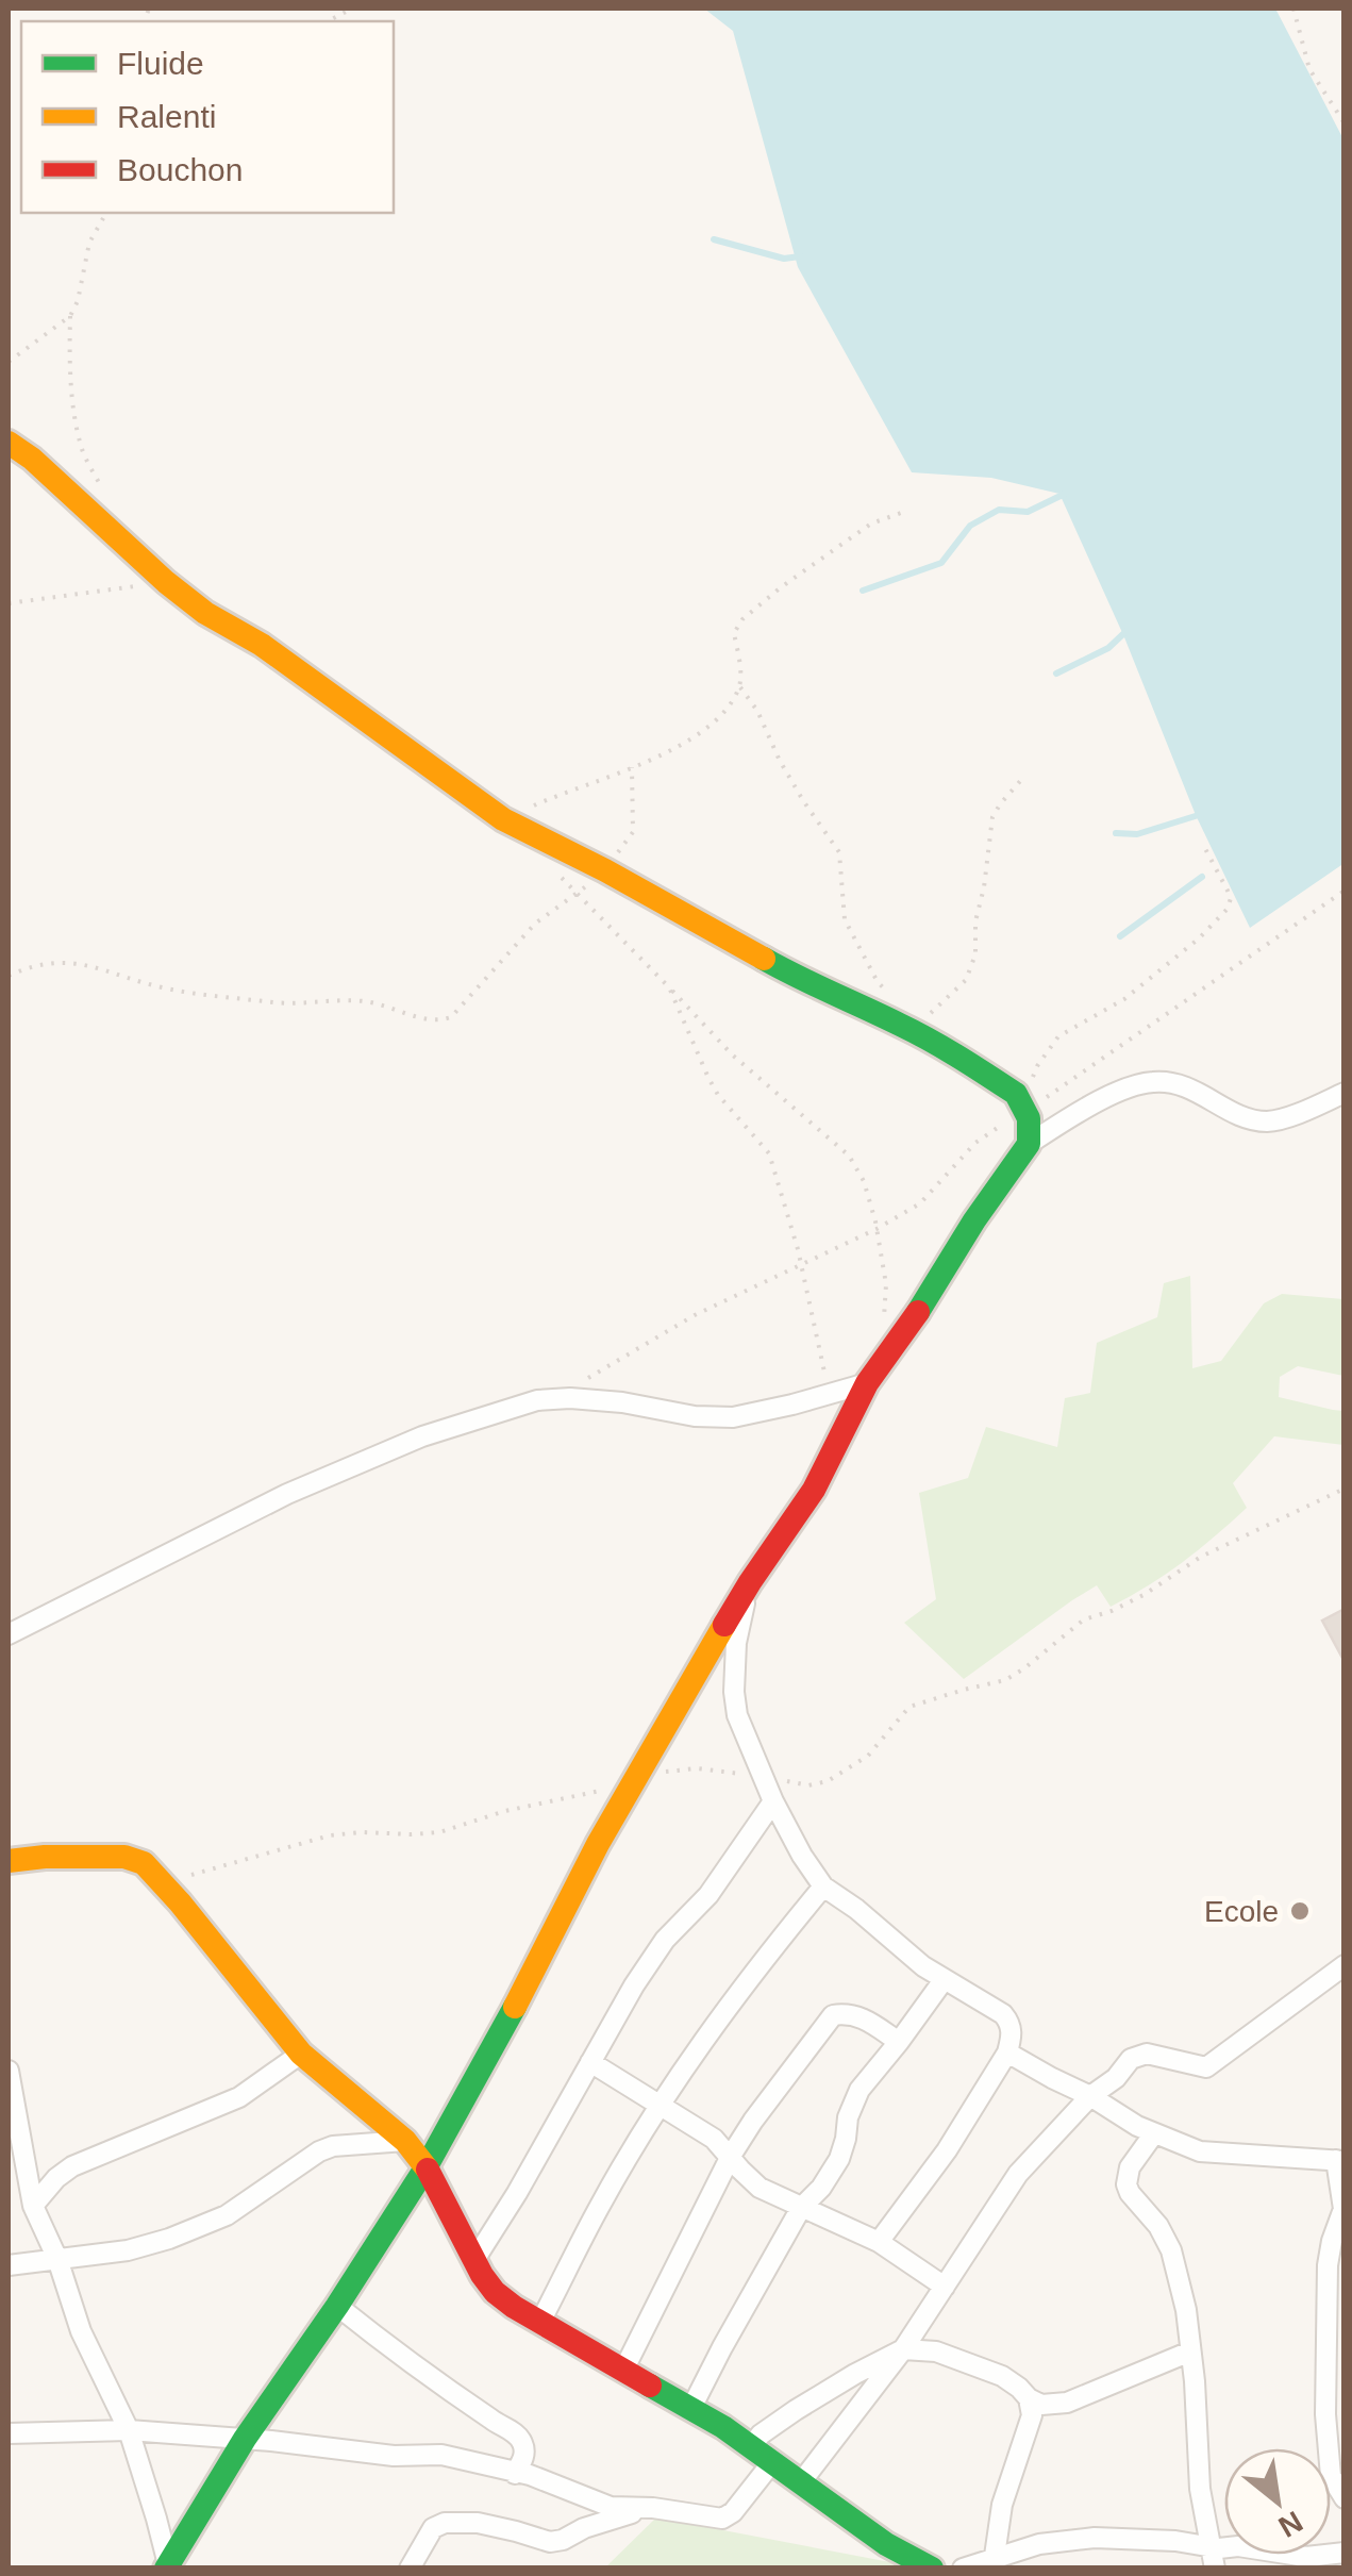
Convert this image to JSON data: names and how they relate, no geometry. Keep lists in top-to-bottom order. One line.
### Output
{"places":["Ecole"],"legend":["Fluide","Ralenti","Bouchon"],"north":"bottom right"}
